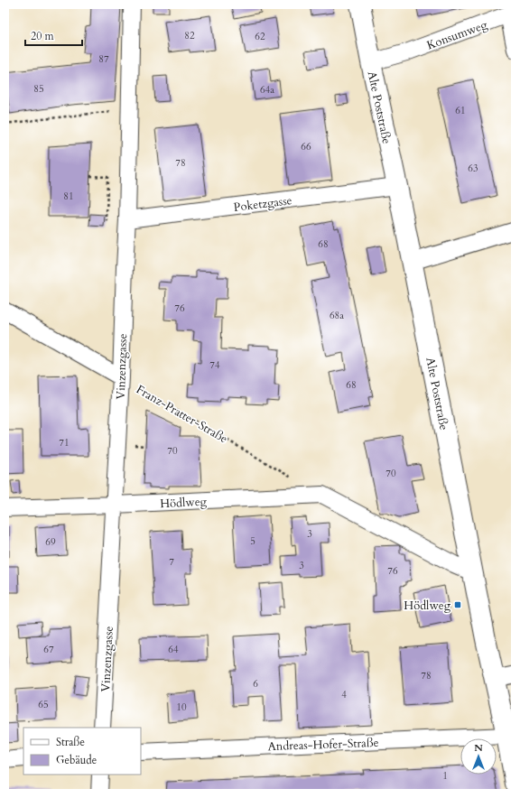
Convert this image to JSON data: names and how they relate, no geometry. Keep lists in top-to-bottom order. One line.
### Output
{"streets":{"main road":["Alte Poststraße"],"street":["Konsumweg","Poketzgasse","Vinzenzgasse","Hödlweg","Andreas-Hofer-Straße"],"path":["Franz-Pratter-Straße"]},"crossings":[["Konsumweg","Alte Poststraße"],["Alte Poststraße","Poketzgasse"],["Alte Poststraße","Hödlweg"],["Alte Poststraße","Andreas-Hofer-Straße"],["Poketzgasse","Vinzenzgasse"],["Vinzenzgasse","Franz-Pratter-Straße"],["Vinzenzgasse","Hödlweg"]],"places":{"transit":["Hödlweg"]},"house_numbers":["82","62","87","85","64a","61","66","78","63","81","68","76","68a","74","68","71","70","70","3","5","69","7","3","76","67","64","78","6","4","65","10","1"],"legend":["Straße","Gebäude"],"scale_bar":"20 m","north":"top"}
